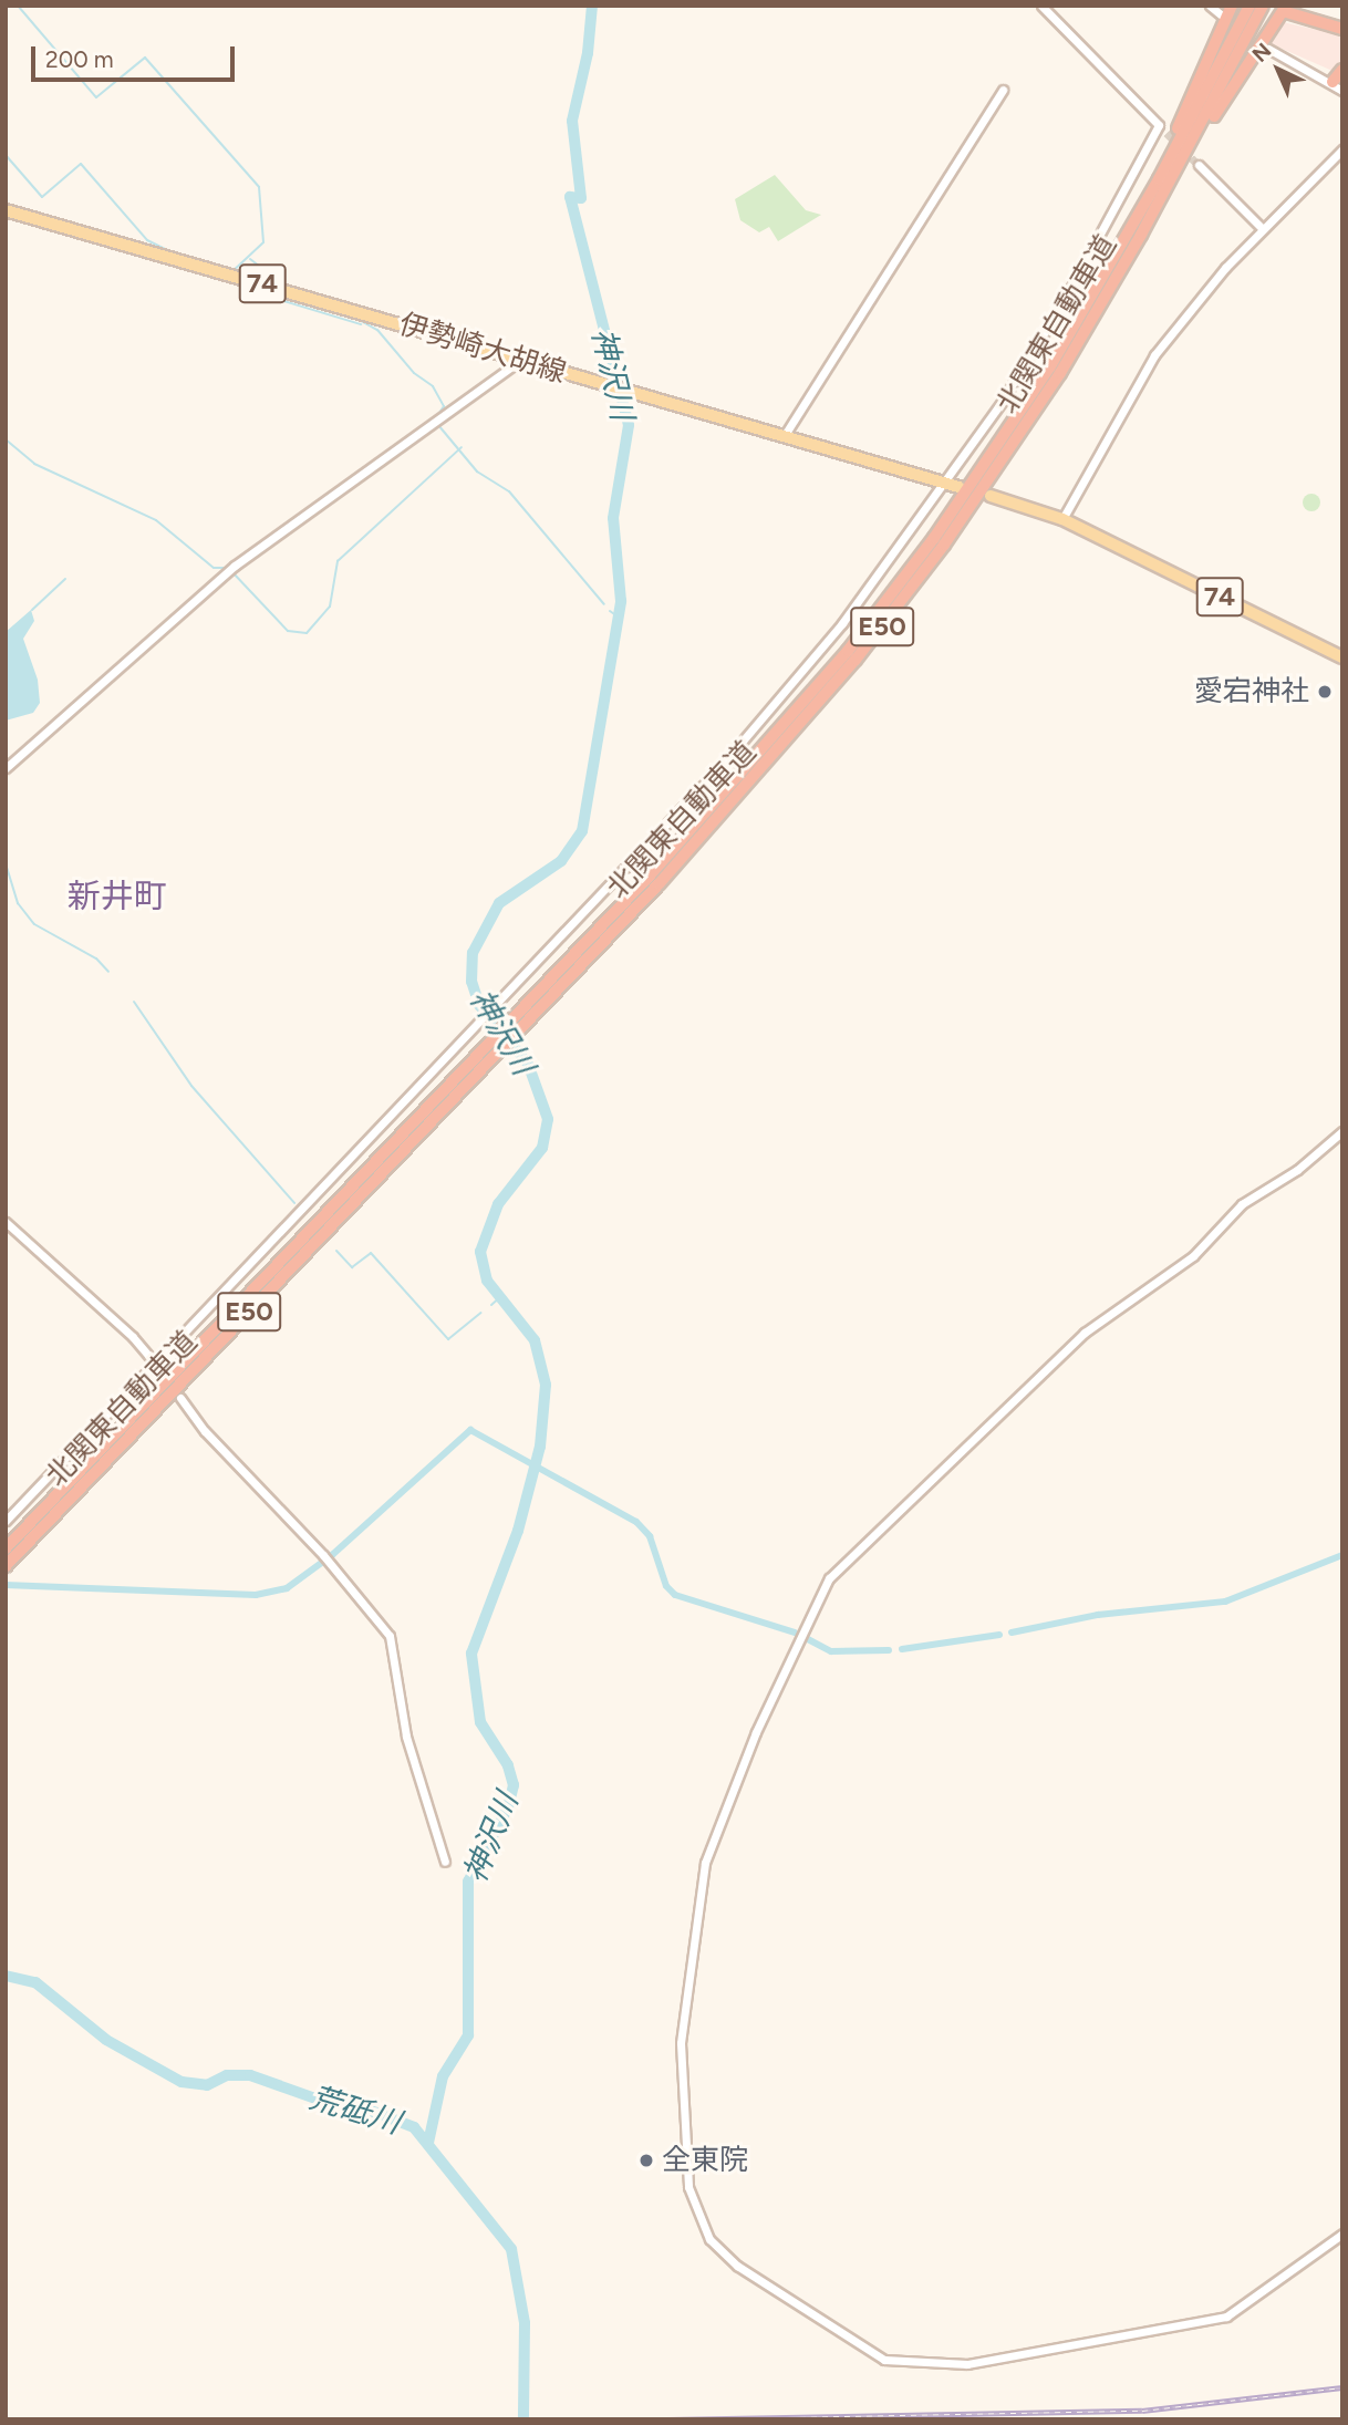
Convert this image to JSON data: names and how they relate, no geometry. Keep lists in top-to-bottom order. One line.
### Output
{"streets":{"highway":["北関東自動車道","E50"],"main road":["74","伊勢崎大胡線"]},"districts":["新井町"],"water":["神沢川","荒砥川"],"places":["愛宕神社","全東院"],"scale_bar":"200 m","north":"top left"}
